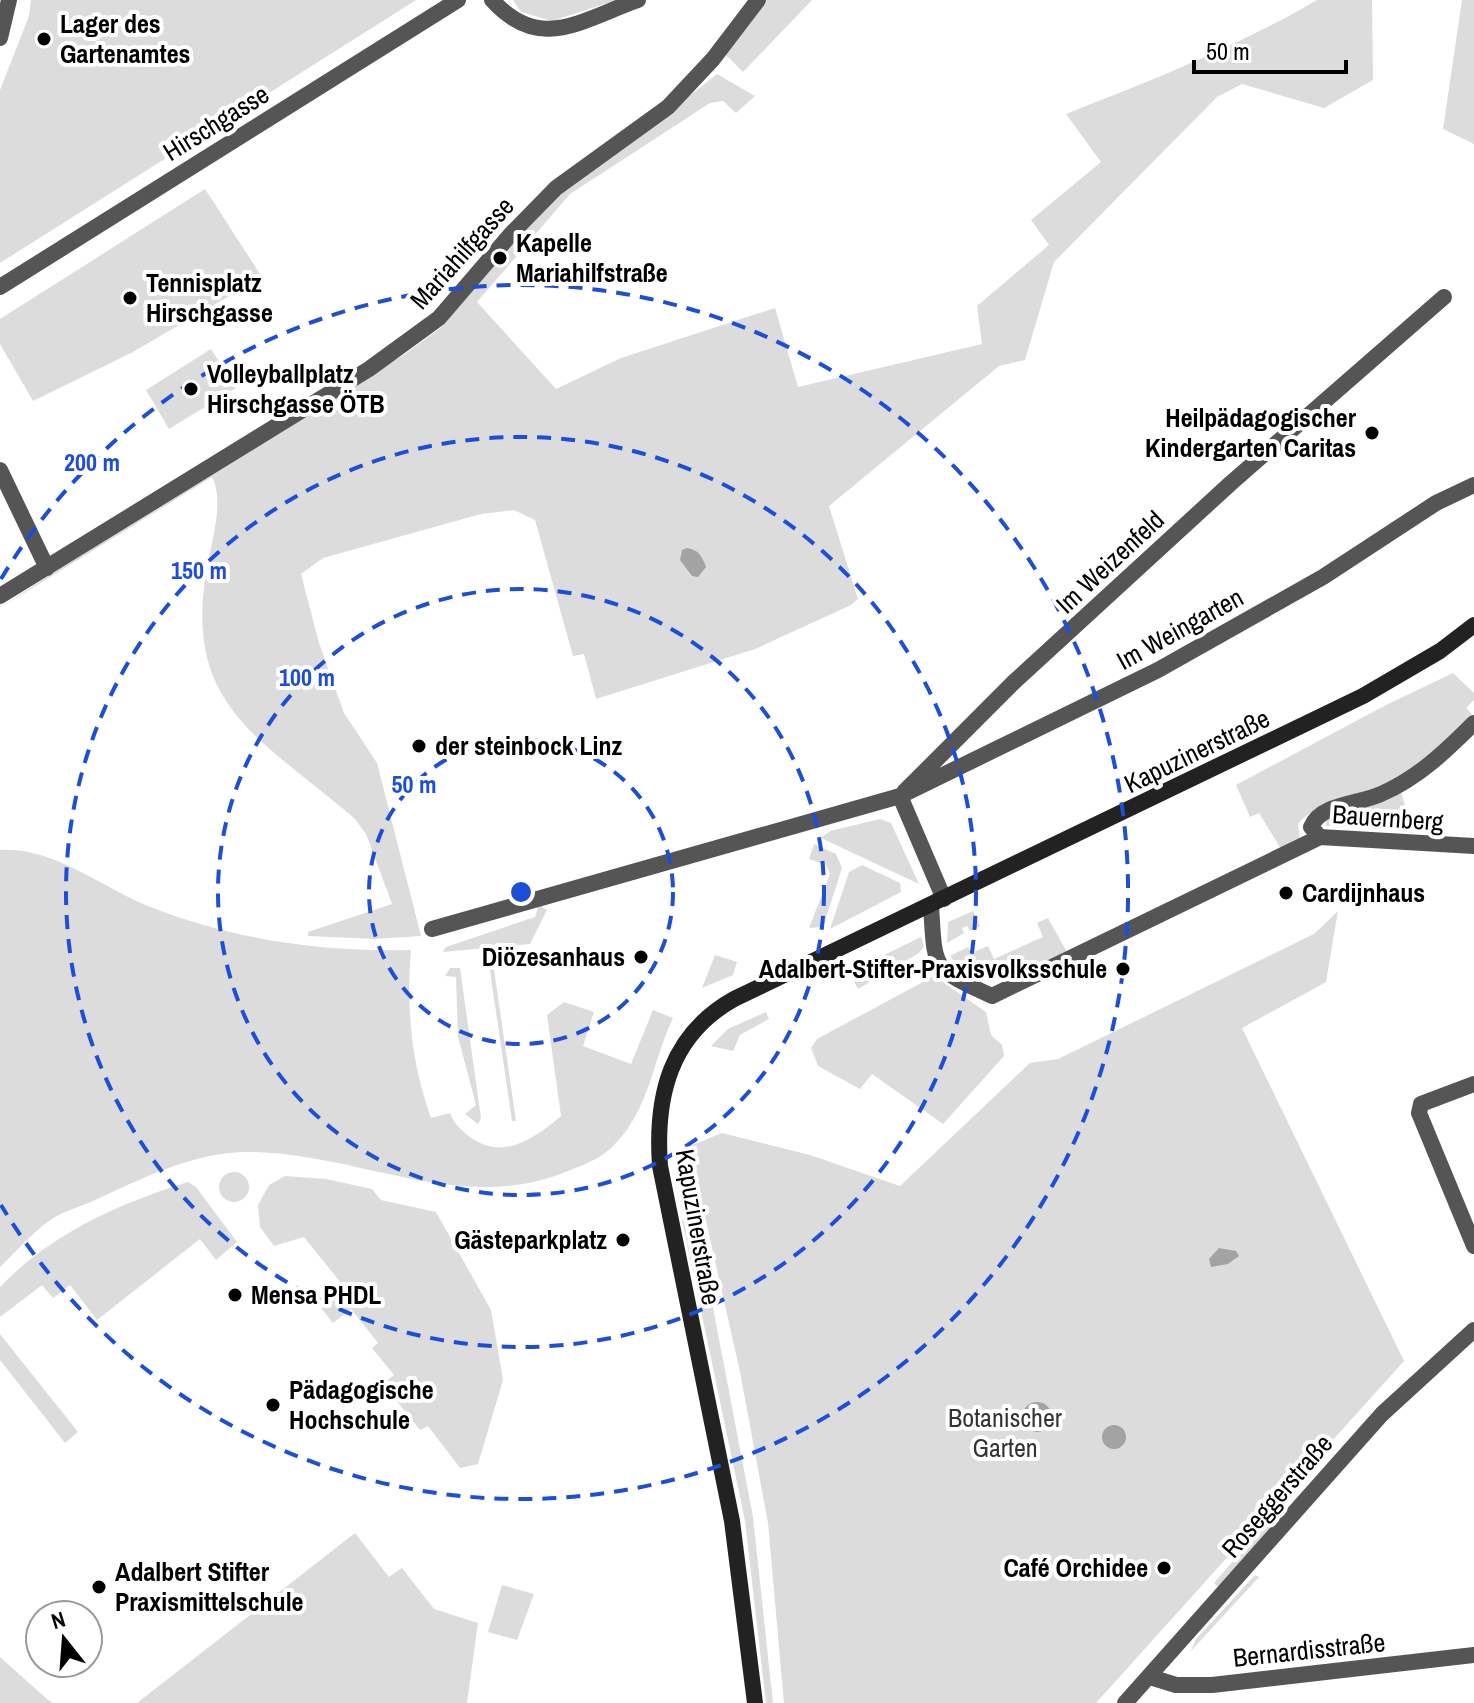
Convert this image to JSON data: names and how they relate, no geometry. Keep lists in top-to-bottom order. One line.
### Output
{"streets":{"street":["Hirschgasse","Mariahilfgasse","Im Weizenfeld","Im Weingarten","Kapuzinerstraße","Bauernberg","Roseggerstraße","Bernardisstraße"]},"crossings":[["Im Weizenfeld","Im Weingarten"],["Roseggerstraße","Bernardisstraße"]],"parks":["Botanischer Garten"],"places":["Lager des Gartenamtes","Kapelle Mariahilfstraße","Tennisplatz Hirschgasse","Volleyballplatz Hirschgasse ÖTB","Heilpädagogischer Kindergarten Caritas","der steinbock Linz","Cardijnhaus","Diözesanhaus","Adalbert-Stifter-Praxisvolksschule","Gästeparkplatz","Mensa PHDL","Pädagogische Hochschule","Café Orchidee","Adalbert Stifter Praxismittelschule"],"scale_bar":"50 m","north":"top","rings":["200 m","150 m","100 m","50 m"]}
